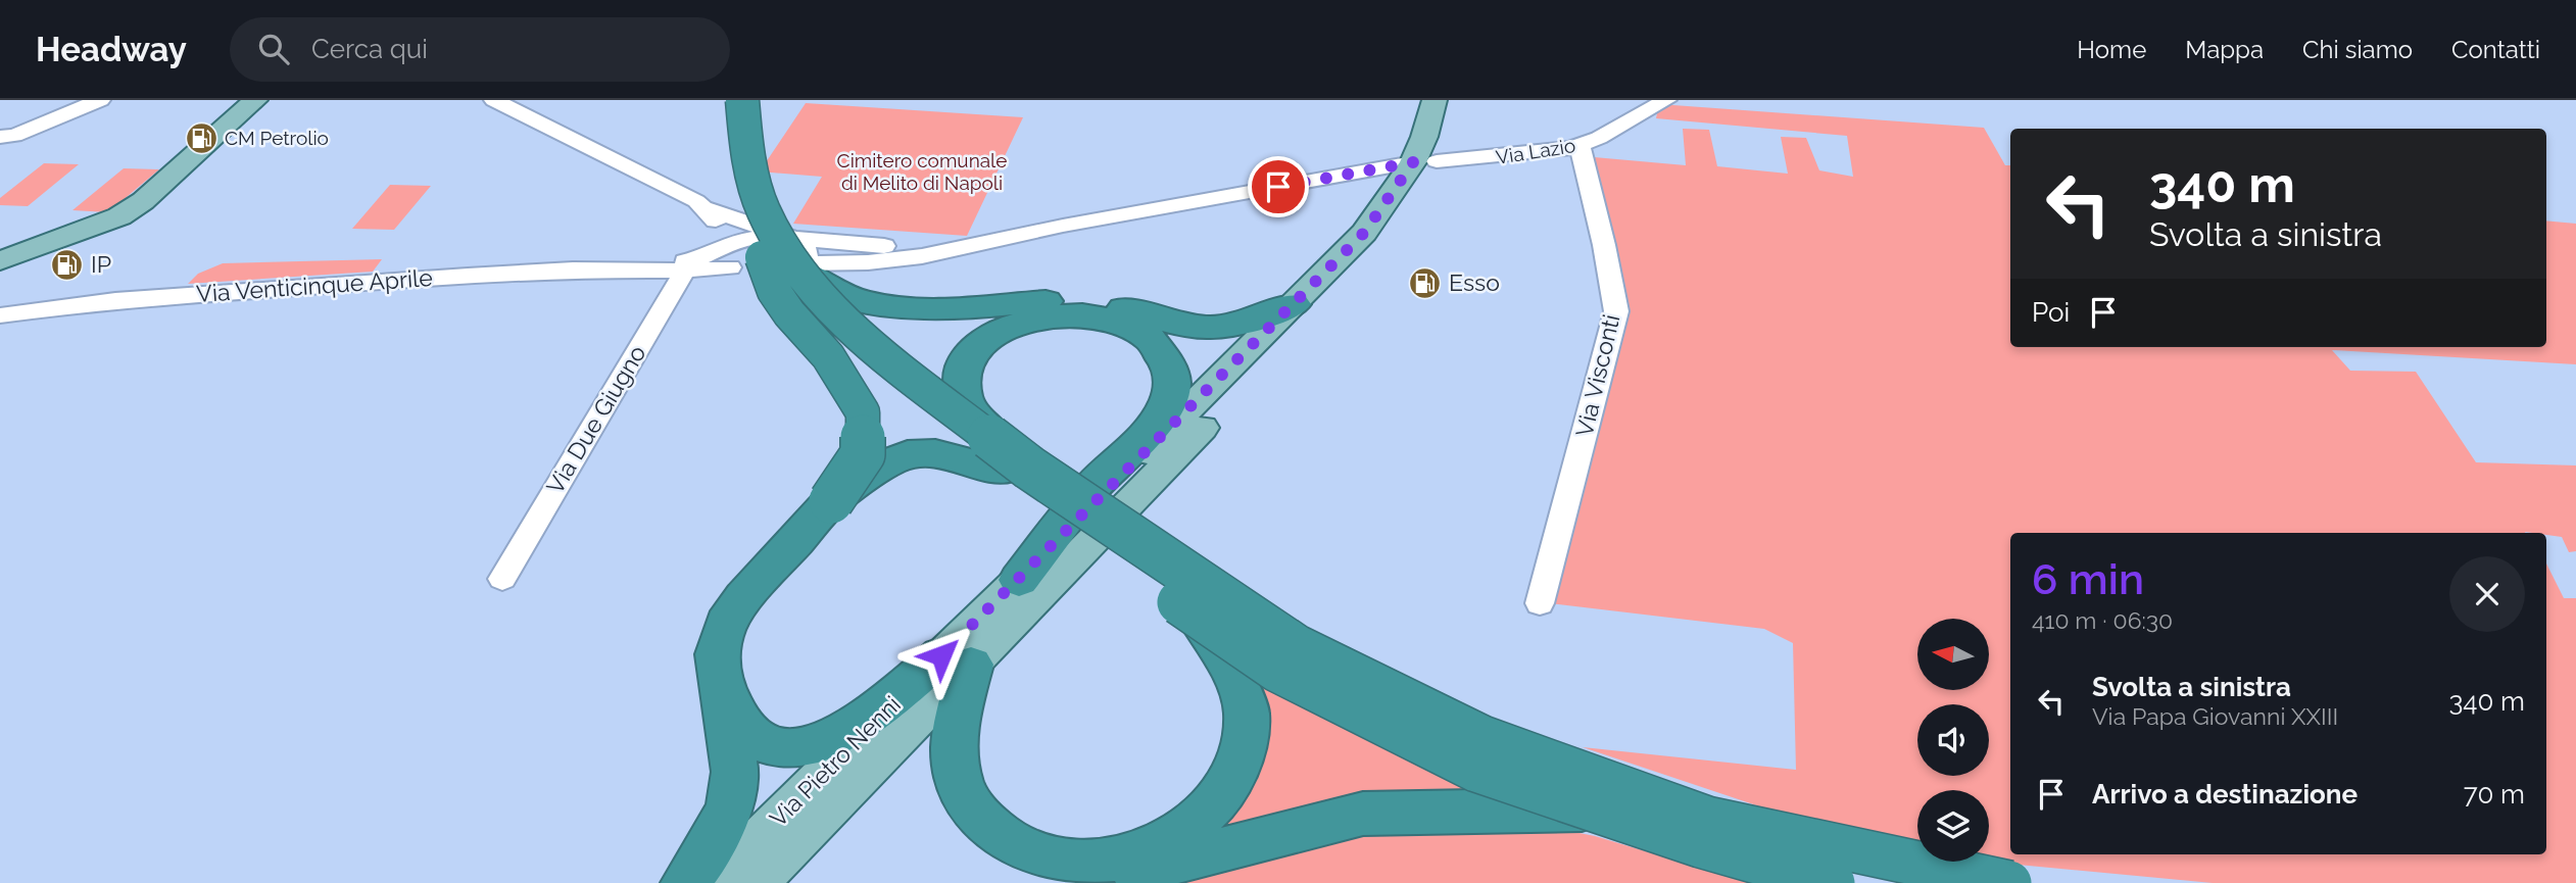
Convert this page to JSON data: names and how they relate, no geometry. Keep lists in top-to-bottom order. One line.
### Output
{"streets":{"main road":["Via Pietro Nenni"],"street":["Via Lazio","Via Venticinque Aprile","Via Visconti","Via Due Giugno"]},"crossings":[["Via Lazio","Via Venticinque Aprile"],["Via Lazio","Via Visconti"],["Via Lazio","Via Pietro Nenni"],["Via Venticinque Aprile","Via Due Giugno"]],"parks":["Cimitero comunale di Melito di Napoli"],"places":{"fuel station":["CM Petrolio","IP","Esso"]},"north":"left","page":{"header":"Headway","search":"Cerca qui","nav":["Home","Mappa","Chi siamo","Contatti"],"turn":["340 m","Svolta a sinistra"],"then":"Poi","heading":["6 min","410 m · 06:30"],"list":[{"name":"Svolta a sinistra","note":"Via Papa Giovanni XXIII","value":"340 m"},{"name":"Arrivo a destinazione","value":"70 m"}]}}
